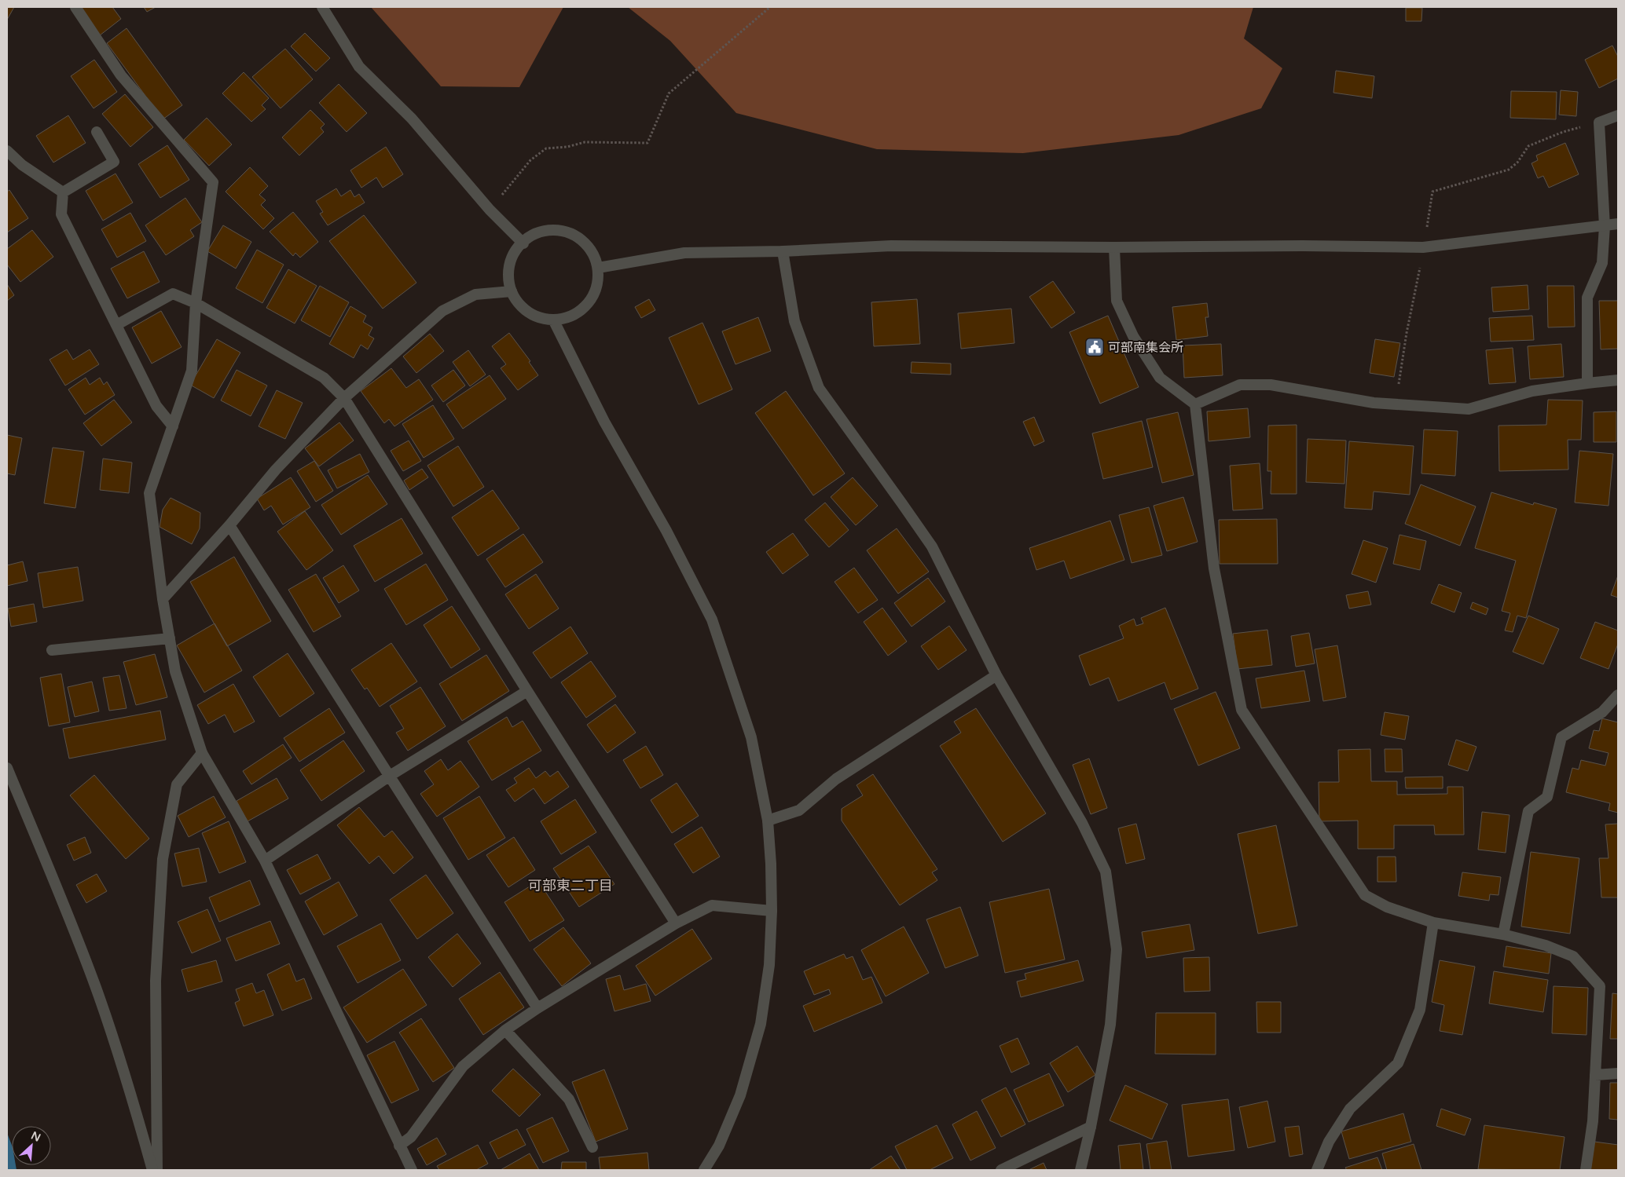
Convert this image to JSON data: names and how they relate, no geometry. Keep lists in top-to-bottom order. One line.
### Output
{"districts":["可部東二丁目"],"places":{"public building":["可部南集会所"]},"north":"top right"}
